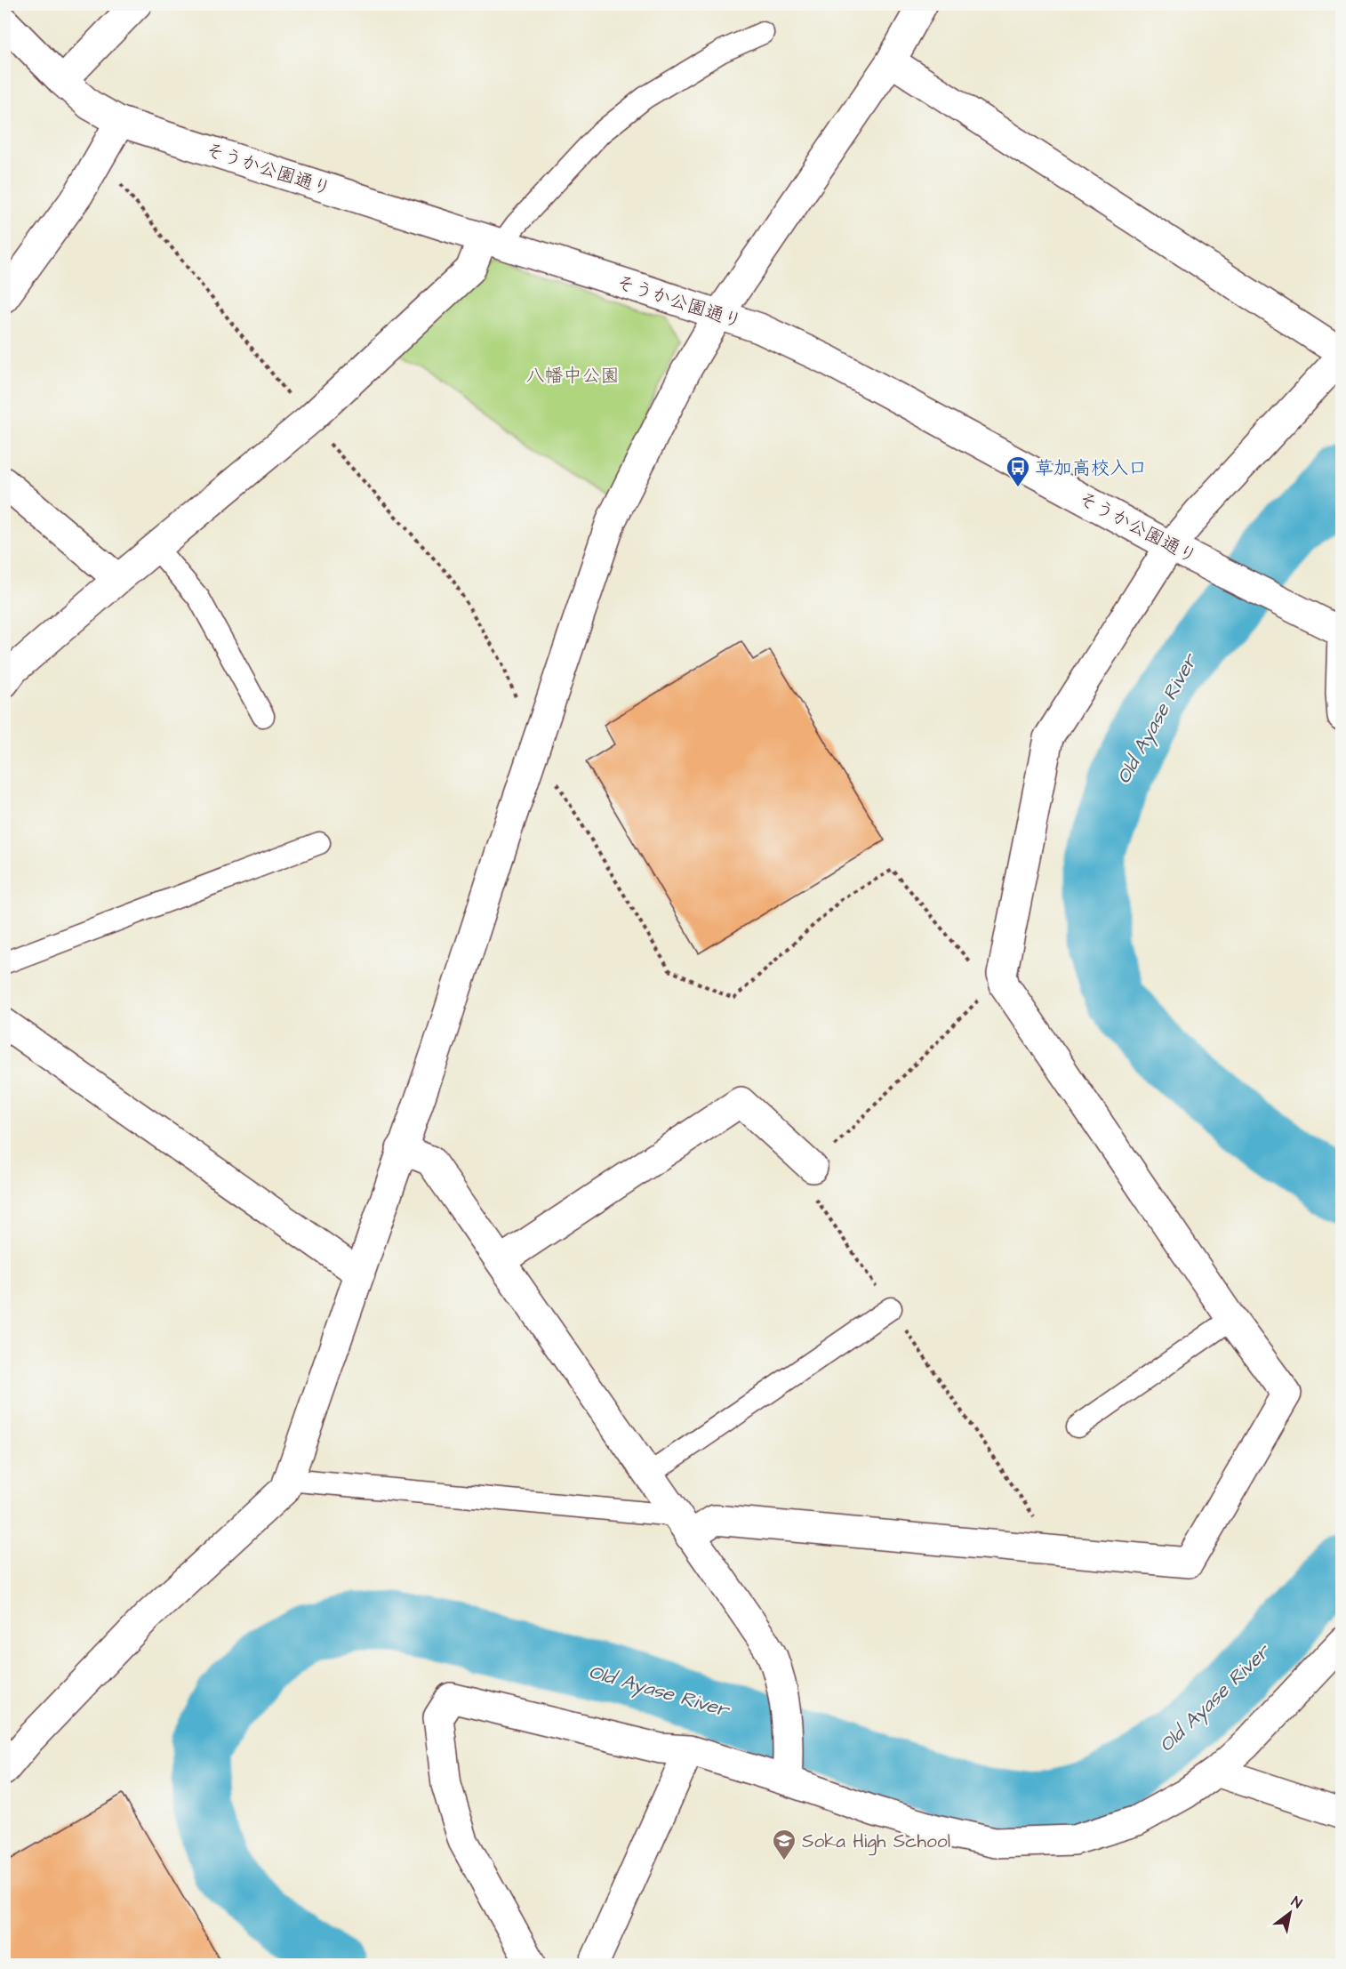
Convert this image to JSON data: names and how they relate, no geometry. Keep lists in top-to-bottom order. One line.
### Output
{"streets":{"street":["そうか公園通り"]},"water":["Old Ayase River"],"parks":["八幡中公園"],"places":{"bus stop":["草加高校入口"],"school or university":["Soka High School"]},"north":"top right"}
